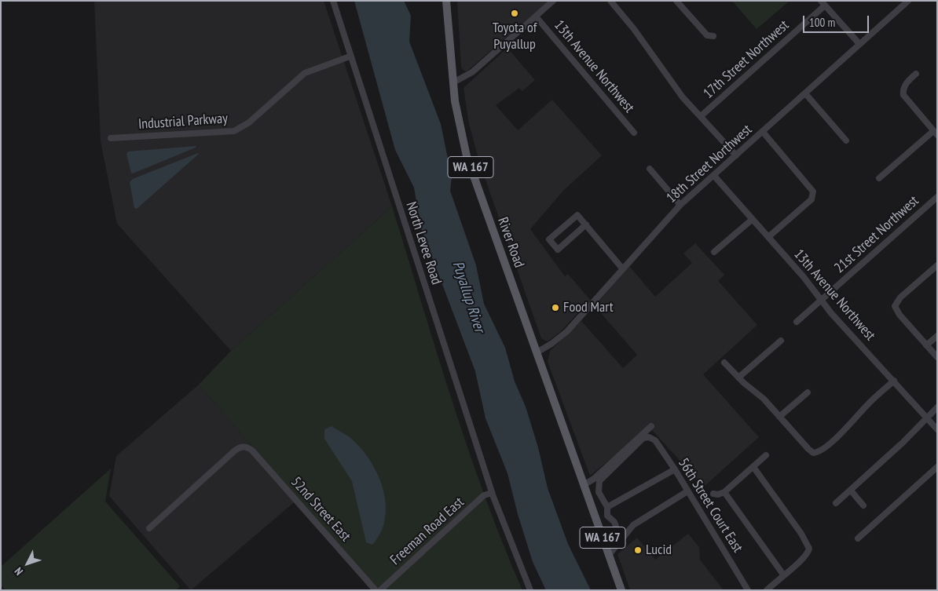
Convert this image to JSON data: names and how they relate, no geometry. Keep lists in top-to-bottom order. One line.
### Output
{"streets":{"main road":["WA 167","River Road"],"street":["17th Street Northwest","13th Avenue Northwest","Industrial Parkway","18th Street Northwest","21st Street Northwest","North Levee Road","56th Street Court East","52nd Street East","Freeman Road East"]},"crossings":[["13th Avenue Northwest","18th Street Northwest"],["13th Avenue Northwest","21st Street Northwest"],["Industrial Parkway","North Levee Road"],["18th Street Northwest","River Road"],["WA 167","River Road"],["North Levee Road","Freeman Road East"]],"water":["Puyallup River"],"places":["Toyota of Puyallup","Food Mart","Lucid"],"scale_bar":"100 m","north":"bottom left"}
